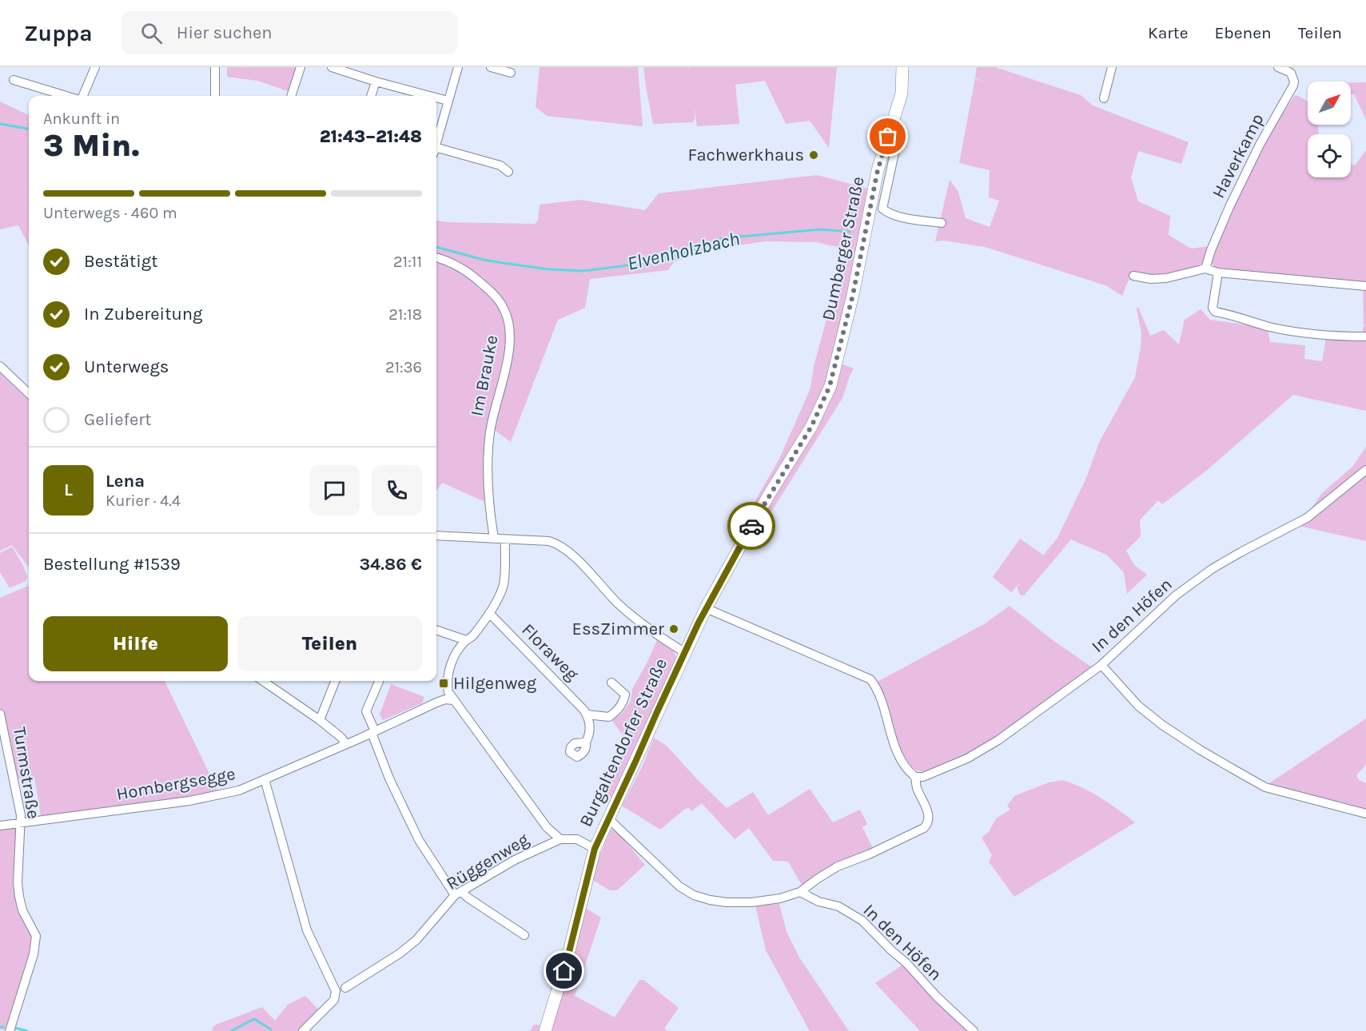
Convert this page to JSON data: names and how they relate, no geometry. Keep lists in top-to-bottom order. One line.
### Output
{"streets":{"main road":["Dumberger Straße","Burgaltendorfer Straße"],"street":["Haverkamp","Im Brauke","In den Höfen","Floraweg","Turmstraße","Hombergsegge","Rüggenweg"]},"crossings":[["Dumberger Straße","Burgaltendorfer Straße"],["Turmstraße","Hombergsegge"]],"water":["Elvenholzbach"],"places":{"other":["Fachwerkhaus","EssZimmer"],"transit":["Hilgenweg"]},"north":"top right","page":{"header":"Zuppa","search":"Hier suchen","nav":["Karte","Ebenen","Teilen"],"heading":["3 Min.","Ankunft in","21:43–21:48"],"panel":["Lena","Kurier · 4.4","Bestellung #1539","34.86 €"],"bar":"Unterwegs · 460 m","list":[["Bestätigt","21:11"],["In Zubereitung","21:18"],["Unterwegs","21:36"],"Geliefert"],"round":"L","buttons":["Hilfe","Teilen"]}}
